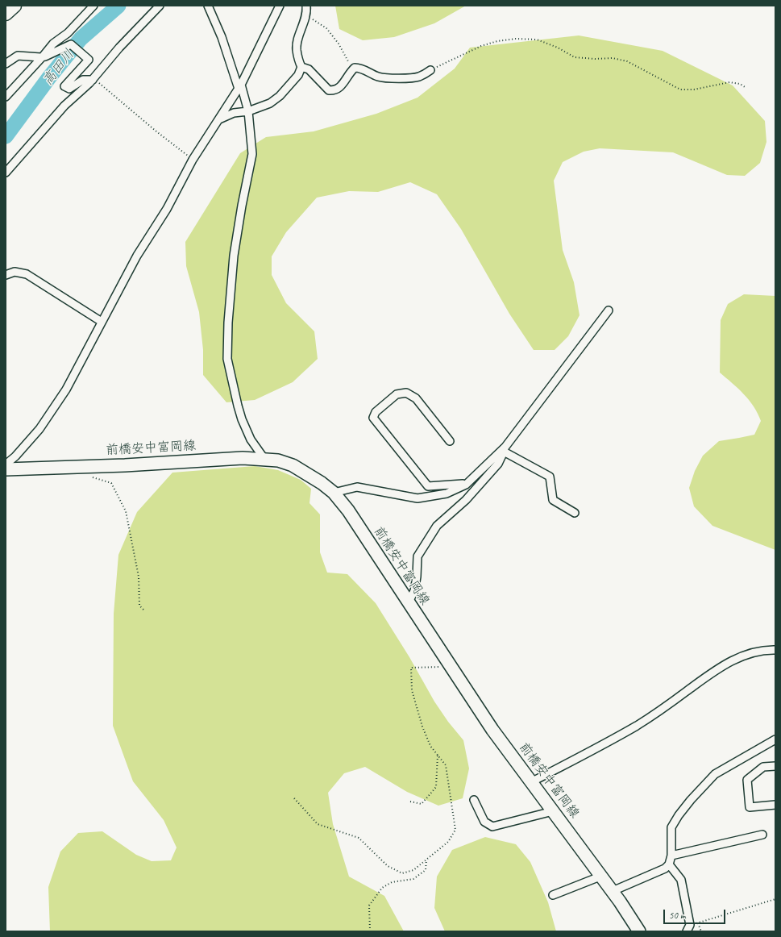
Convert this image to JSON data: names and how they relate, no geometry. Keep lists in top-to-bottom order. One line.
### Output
{"streets":{"main road":["前橋安中富岡線"]},"water":["高田川"],"scale_bar":"50 m"}
